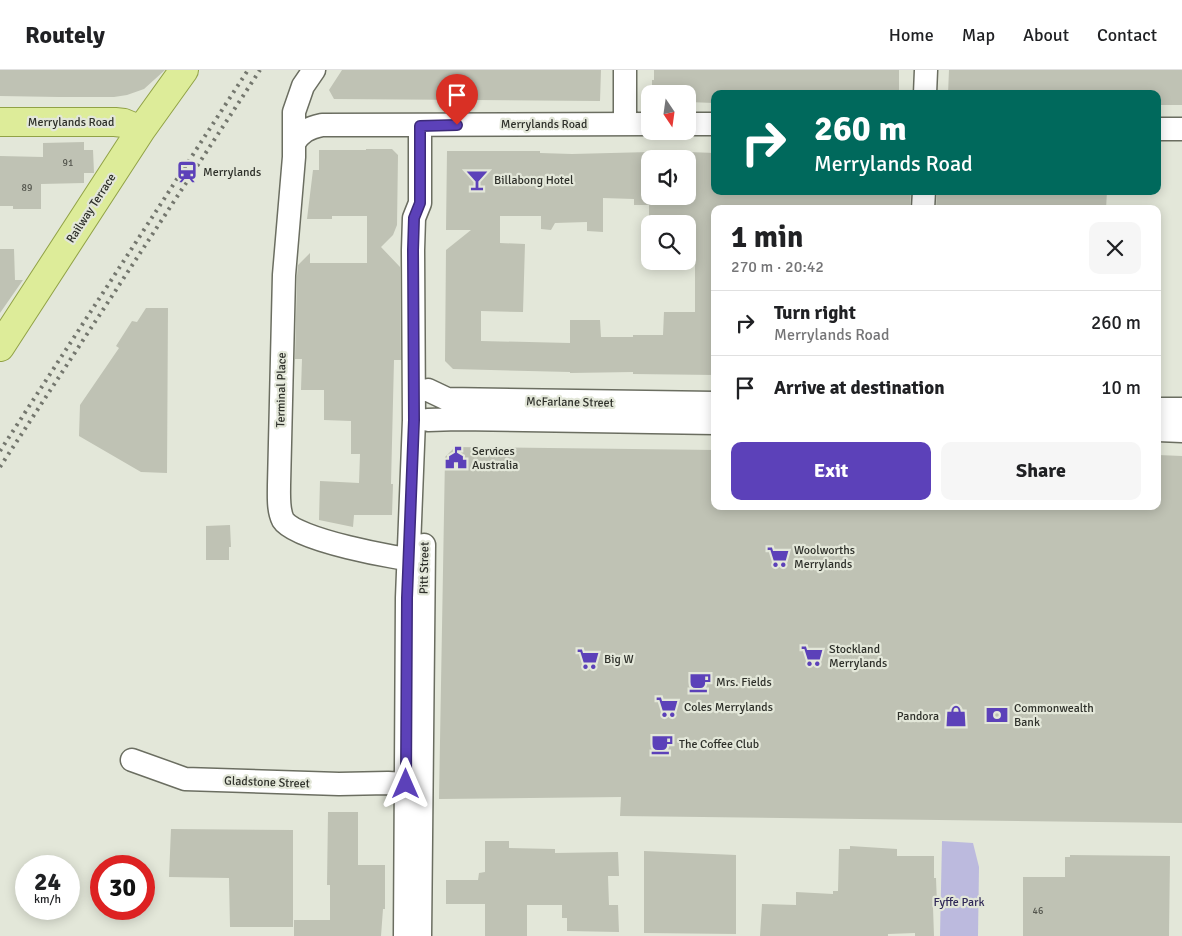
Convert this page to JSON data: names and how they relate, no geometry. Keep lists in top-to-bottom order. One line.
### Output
{"streets":{"main road":["Merrylands Road","Railway Terrace"],"street":["Terminal Place","McFarlane Street","Pitt Street","Gladstone Street"]},"crossings":[["Merrylands Road","Railway Terrace"],["Merrylands Road","Terminal Place"],["Merrylands Road","Pitt Street"],["Terminal Place","Pitt Street"],["McFarlane Street","Pitt Street"],["Pitt Street","Gladstone Street"]],"parks":["Fyffe Park"],"places":{"station":["Merrylands"],"bar":["Billabong Hotel"],"public building":["Services Australia"],"supermarket":["Woolworths Merrylands","Stockland Merrylands","Big W","Coles Merrylands"],"cafe":["Mrs. Fields","The Coffee Club"],"bank":["Commonwealth Bank"],"shop":["Pandora"]},"house_numbers":["91","89","46"],"north":"bottom","page":{"header":"Routely","nav":["Home","Map","About","Contact"],"turn":["260 m","Merrylands Road"],"heading":["1 min","270 m · 20:42"],"list":[{"name":"Turn right","note":"Merrylands Road","value":"260 m"},{"name":"Arrive at destination","value":"10 m"}],"buttons":["Exit","Share"],"speed":"24 km/h","limit":"30"}}
